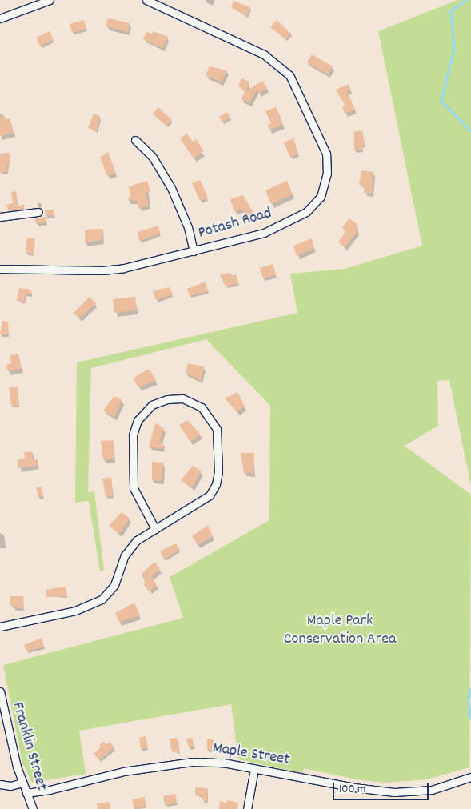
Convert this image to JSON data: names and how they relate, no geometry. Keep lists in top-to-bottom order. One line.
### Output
{"streets":{"street":["Potash Road","Franklin Street","Maple Street"]},"crossings":[["Franklin Street","Maple Street"]],"parks":["Maple Park Conservation Area"],"scale_bar":"100 m"}
